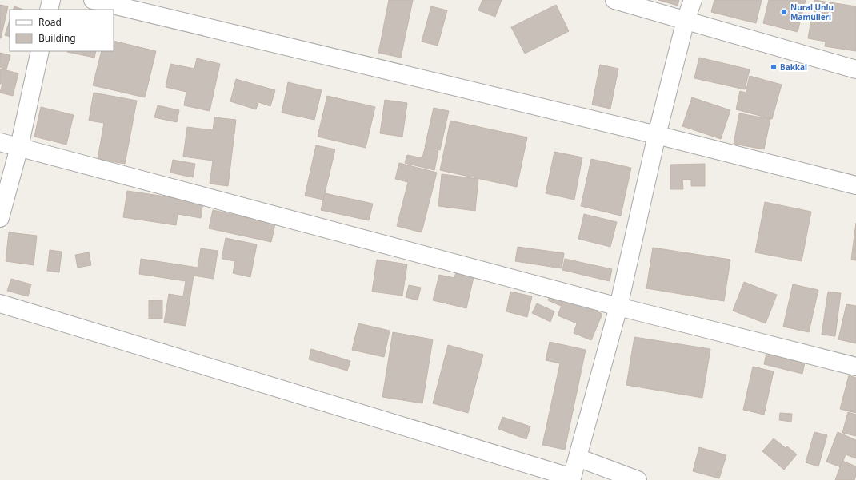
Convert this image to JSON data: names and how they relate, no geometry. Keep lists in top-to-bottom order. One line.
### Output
{"places":["Nural Unlu Mamülleri","Bakkal"],"legend":["Road","Building"]}
